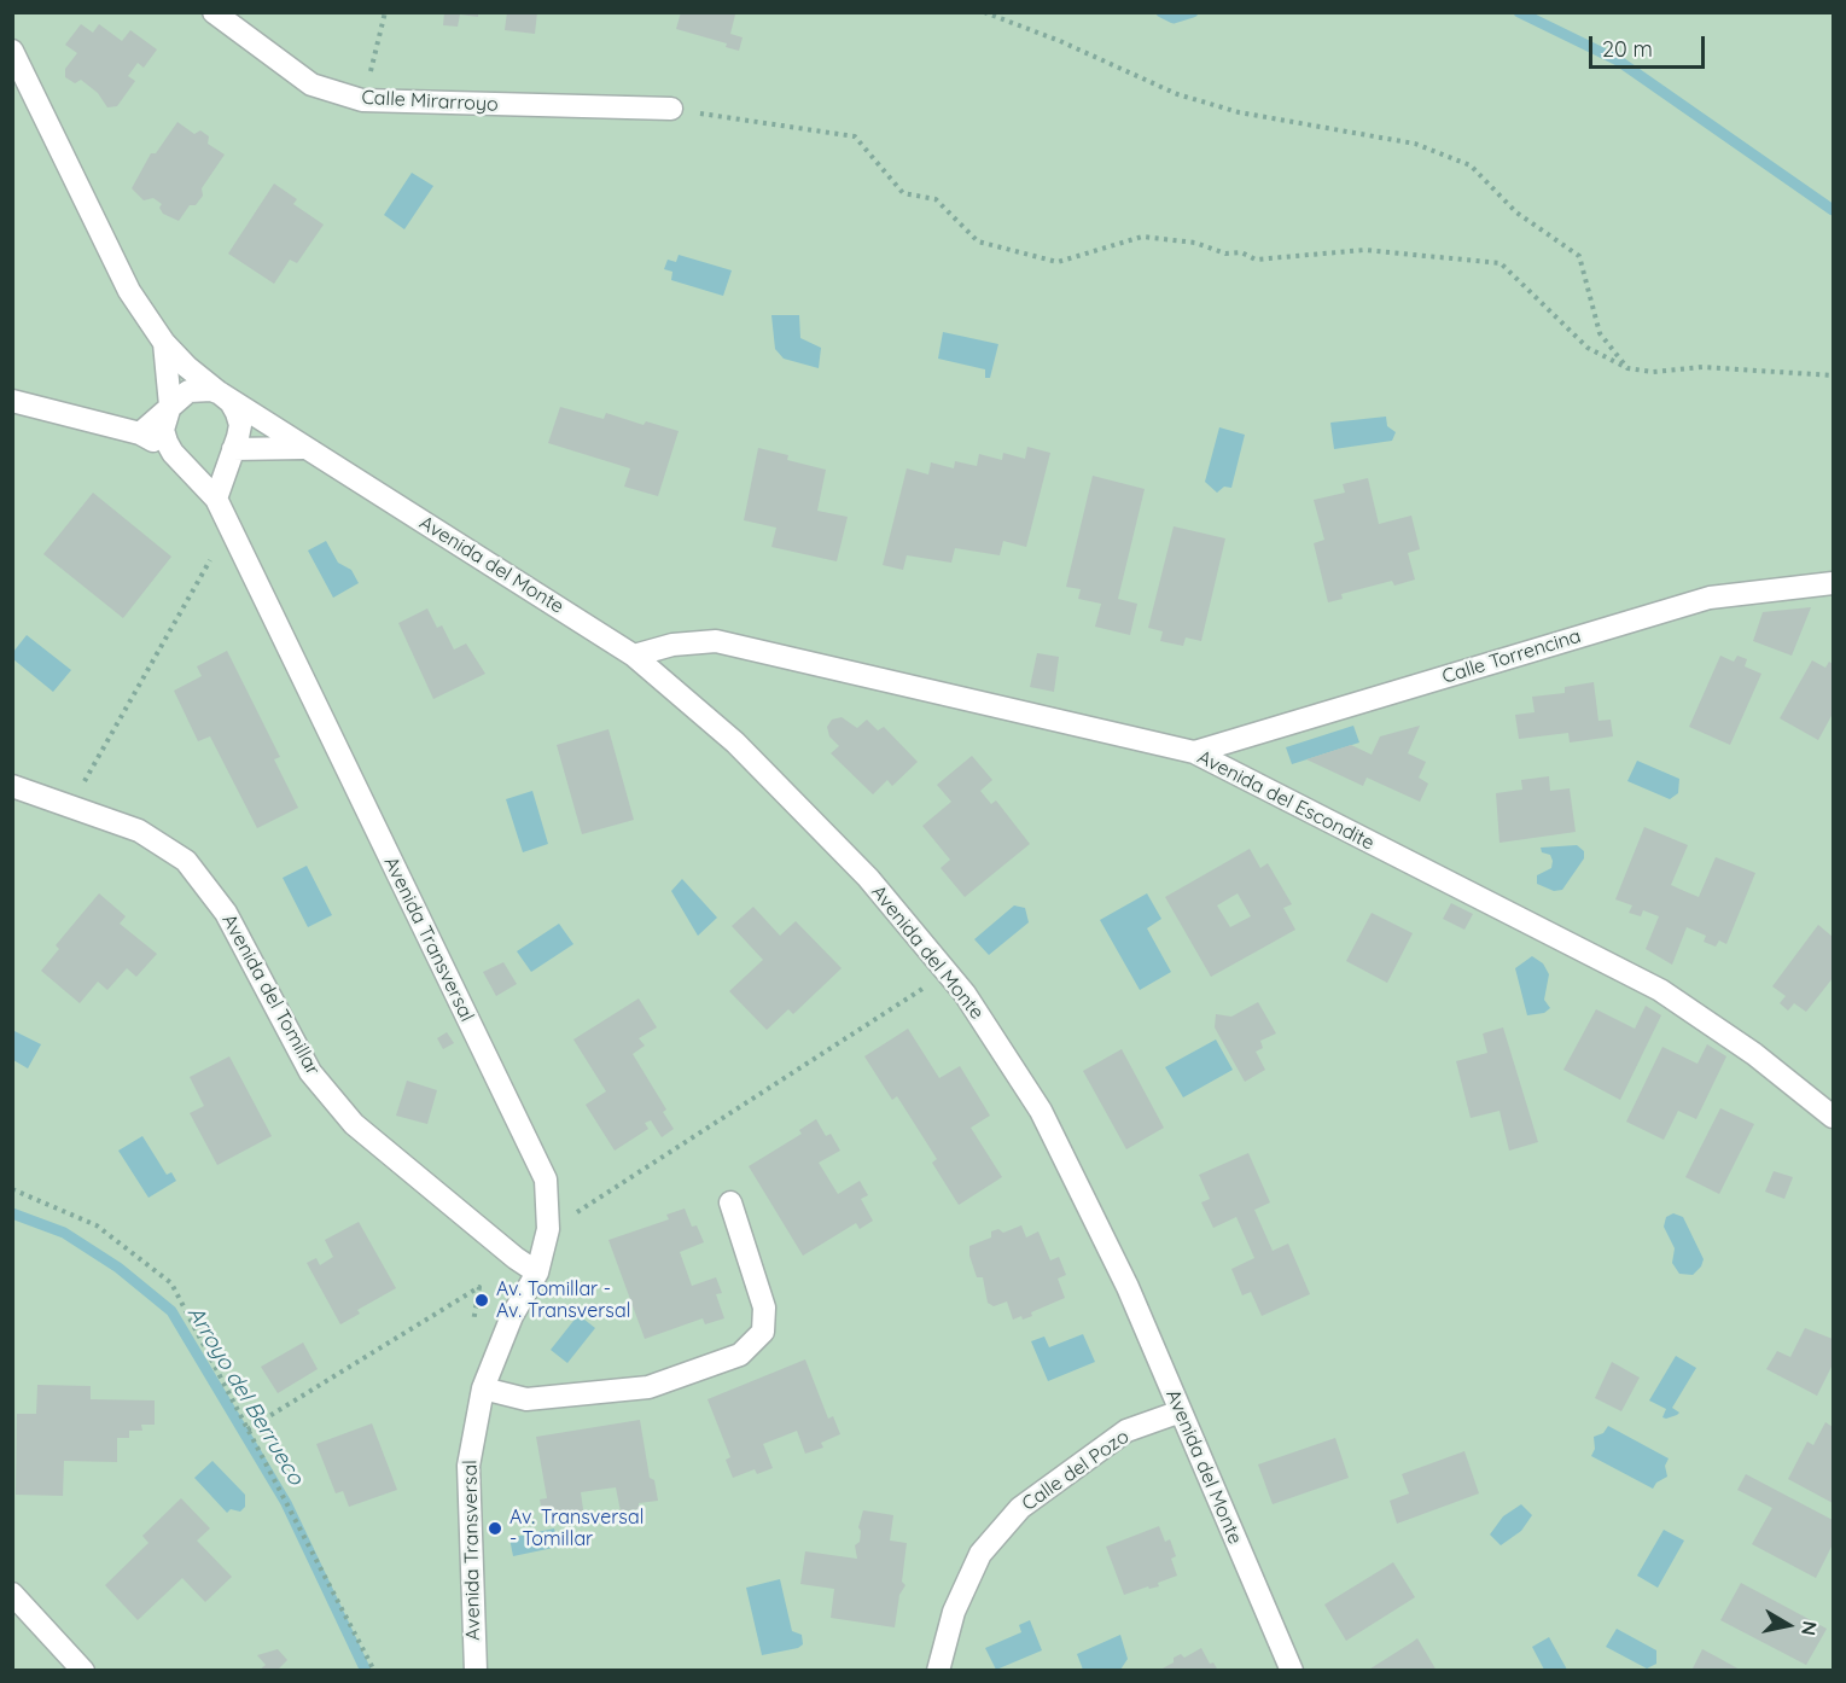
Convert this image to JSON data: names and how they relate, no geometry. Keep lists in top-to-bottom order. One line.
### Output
{"streets":{"street":["Calle Mirarroyo","Avenida del Monte","Calle Torrencina","Avenida del Escondite","Avenida Transversal","Avenida del Tomillar","Calle del Pozo"]},"crossings":[["Avenida del Monte","Avenida del Escondite"],["Avenida del Monte","Avenida Transversal"],["Avenida del Monte","Calle del Pozo"],["Calle Torrencina","Avenida del Escondite"],["Avenida Transversal","Avenida del Tomillar"]],"water":["Arroyo del Berrueco"],"places":["Av. Tomillar - Av. Transversal","Av. Transversal - Tomillar"],"scale_bar":"20 m","north":"right"}
